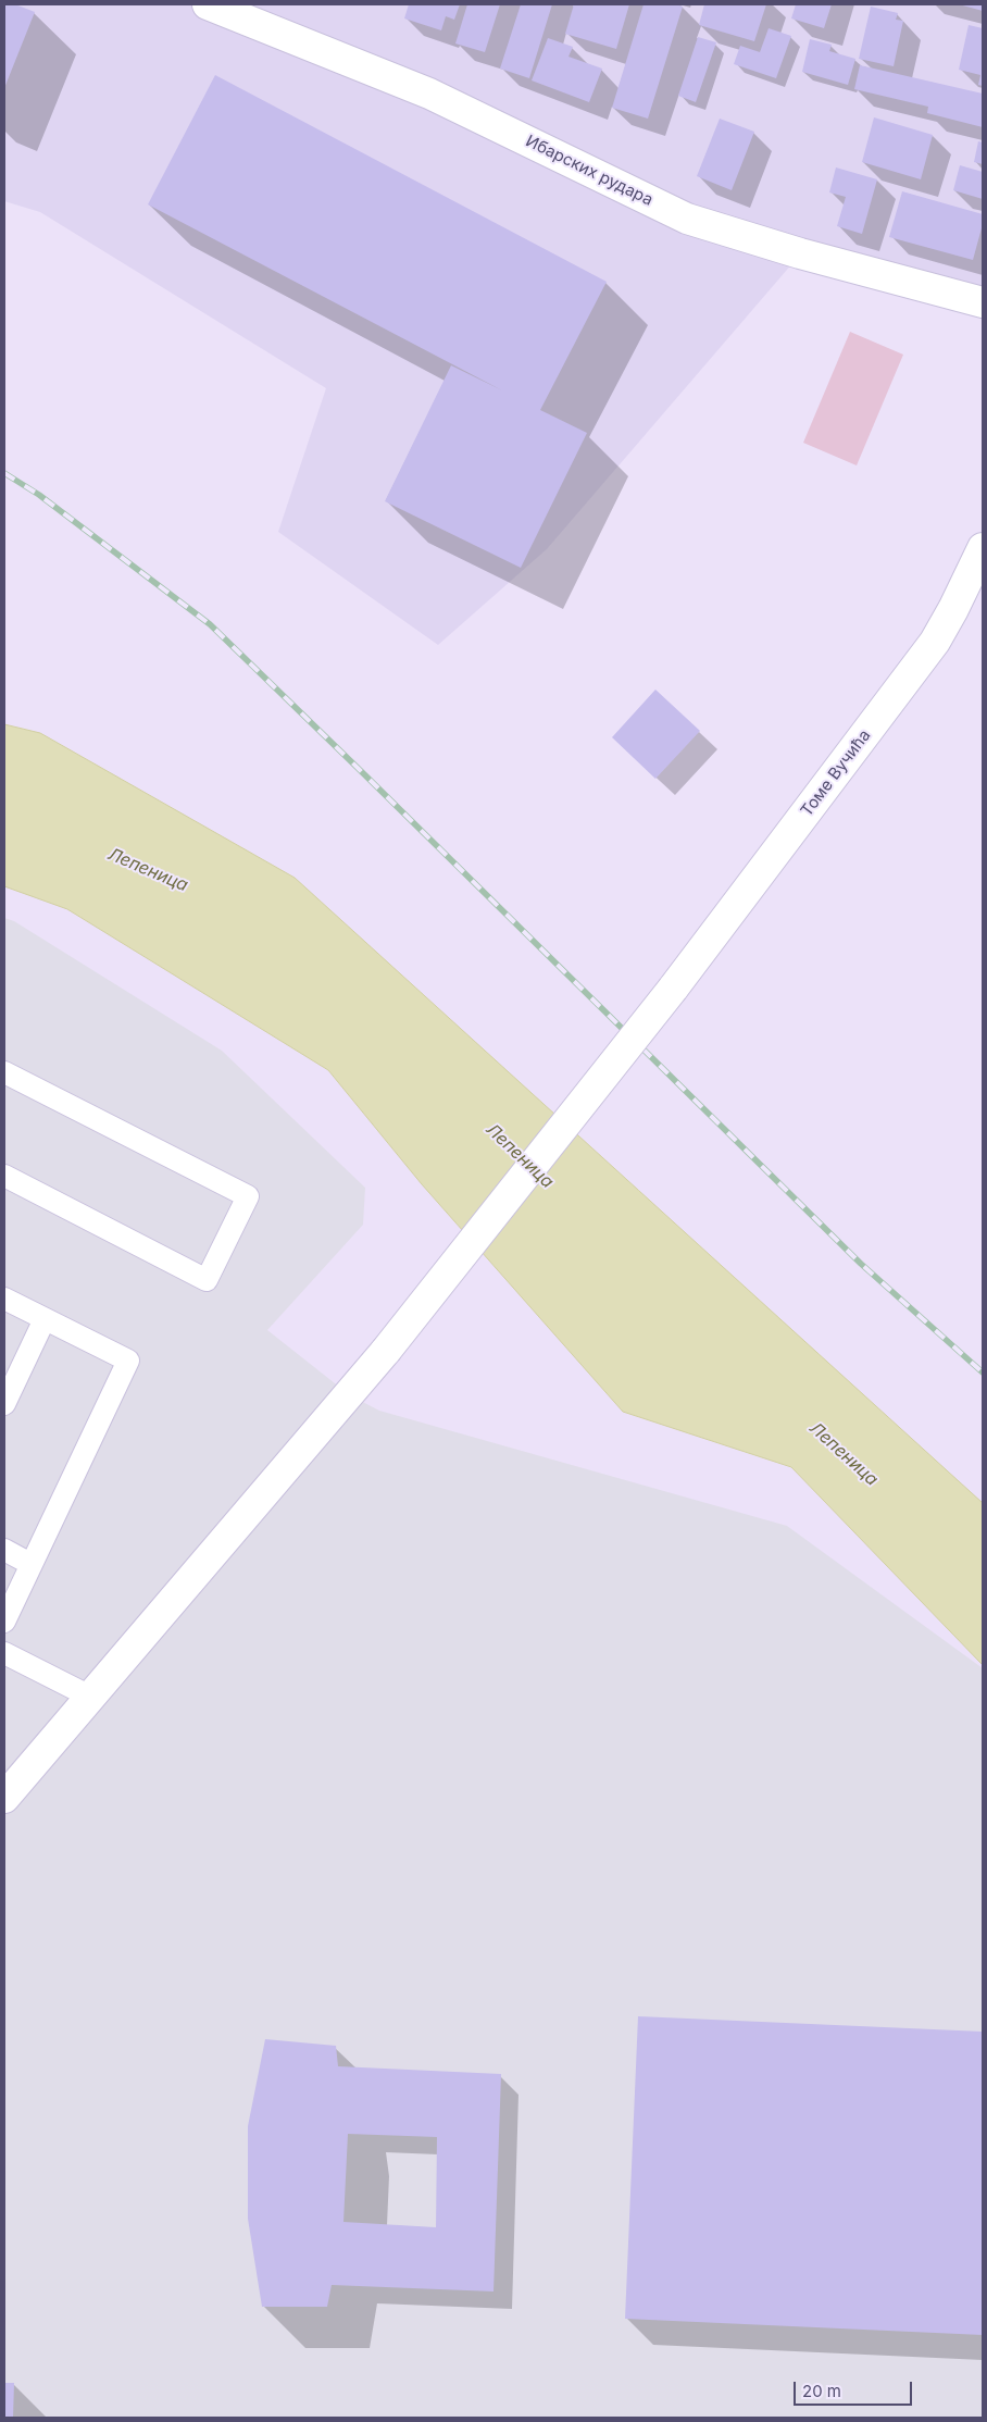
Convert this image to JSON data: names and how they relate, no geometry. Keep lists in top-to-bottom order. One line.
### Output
{"streets":{"street":["Ибарских рудара","Томе Вучића"]},"water":["Лепеница"],"scale_bar":"20 m"}
